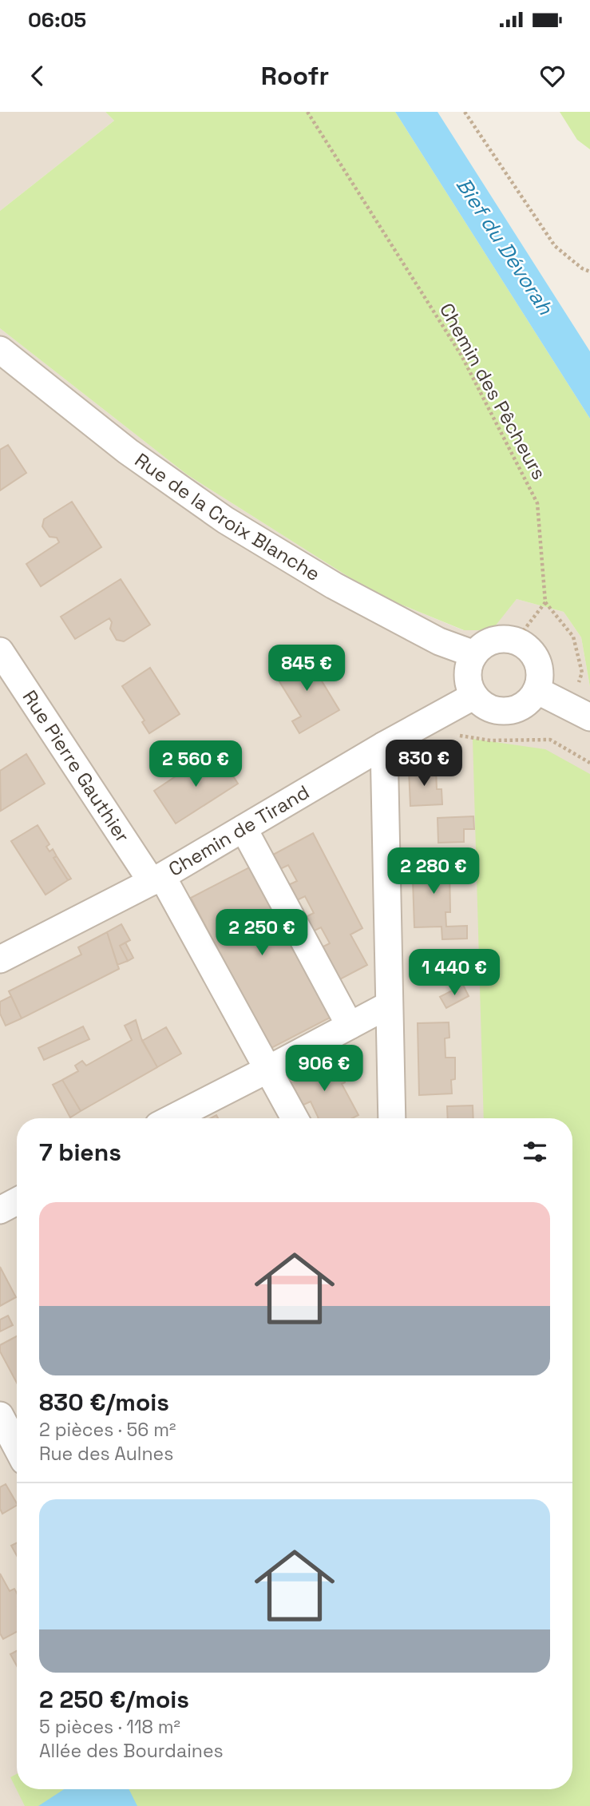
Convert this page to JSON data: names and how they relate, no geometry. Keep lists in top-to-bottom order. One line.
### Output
{"streets":{"street":["Rue de la Croix Blanche","Rue Pierre Gauthier","Chemin de Tirand"],"path":["Chemin des Pêcheurs"]},"crossings":[["Rue de la Croix Blanche","Chemin de Tirand"],["Rue Pierre Gauthier","Chemin de Tirand"]],"water":["Bief du Dévorah"],"page":{"status":"06:05","header":"Roofr","price":["845 €","830 €","2 560 €","2 280 €","2 250 €","1 440 €","906 €"],"heading":"7 biens","list":[{"name":"830 €/mois","note":"2 pièces · 56 m² · Rue des Aulnes"},{"name":"2 250 €/mois","note":"5 pièces · 118 m² · Allée des Bourdaines"}]}}
